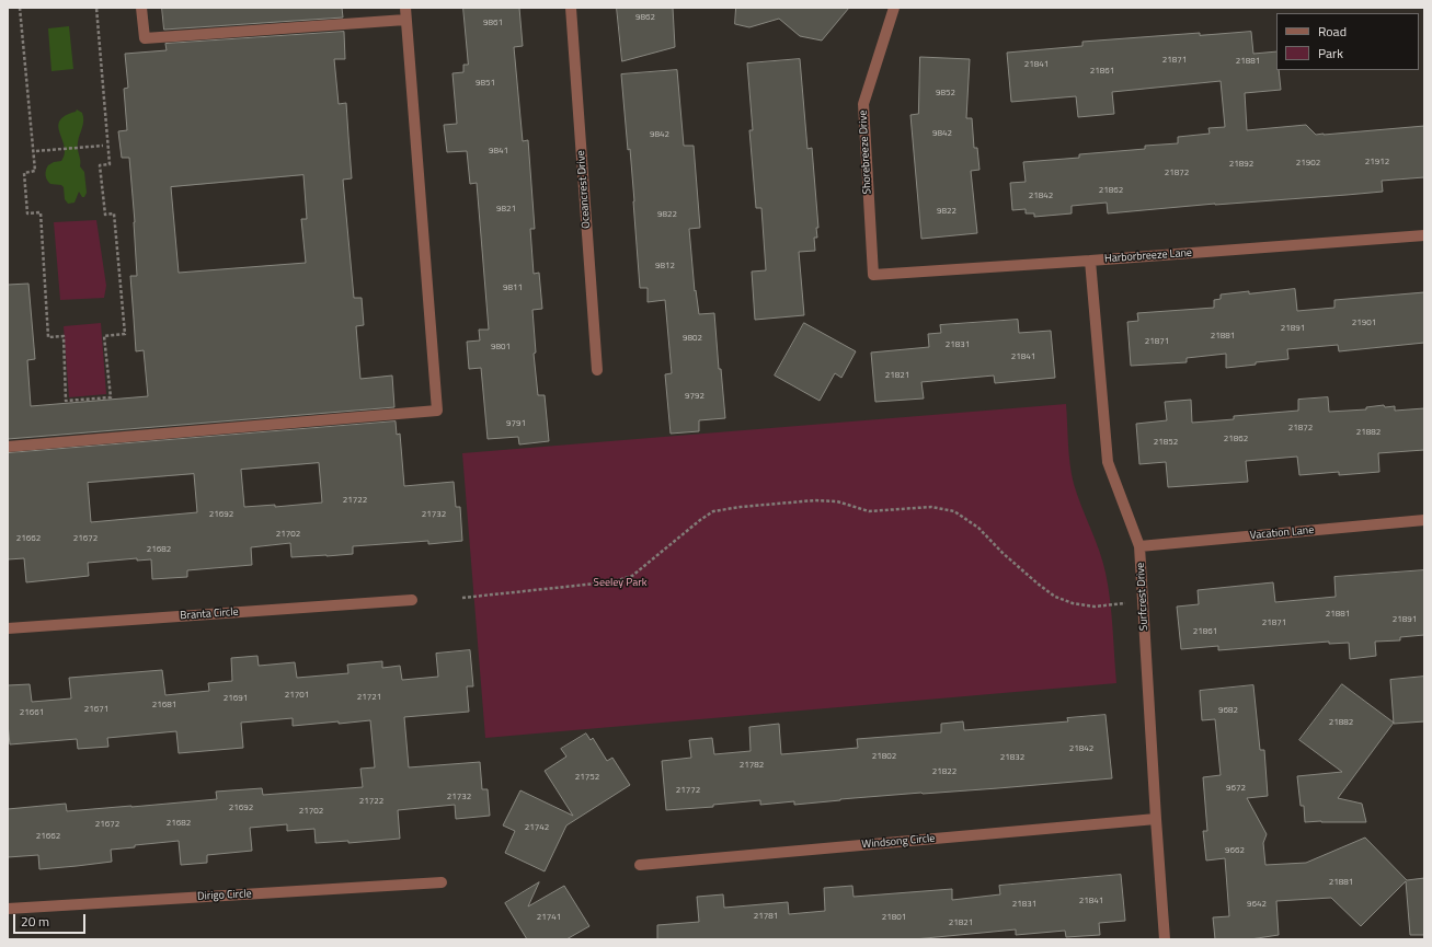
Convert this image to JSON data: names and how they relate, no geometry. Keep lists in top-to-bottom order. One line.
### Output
{"streets":{"street":["Shorebreeze Drive","Oceancrest Drive","Harborbreeze Lane","Vacation Lane","Surfcrest Drive","Branta Circle","Windsong Circle","Dirigo Circle"]},"crossings":[["Shorebreeze Drive","Harborbreeze Lane"],["Harborbreeze Lane","Surfcrest Drive"],["Vacation Lane","Surfcrest Drive"],["Surfcrest Drive","Windsong Circle"]],"parks":["Seeley Park"],"house_numbers":["9862","9861","21871","21881","21841","21861","9851","9852","9842","9842","9841","21912","21902","21892","21872","21862","21842","9821","9822","9822","9812","9811","21901","21891","21881","9802","21871","21831","9801","21841","21821","9792","9791","21872","21882","21862","21852","21722","21692","21732","21702","21662","21672","21682","21881","21891","21871","21861","21701","21721","21691","21681","21671","9682","21661","21882","21842","21802","21832","21782","21822","21752","9672","21772","21732","21722","21692","21702","21682","21672","21742","21662","9662","21881","21841","21831","9642","21781","21741","21801","21821"],"legend":["Road","Park"],"scale_bar":"20 m"}
